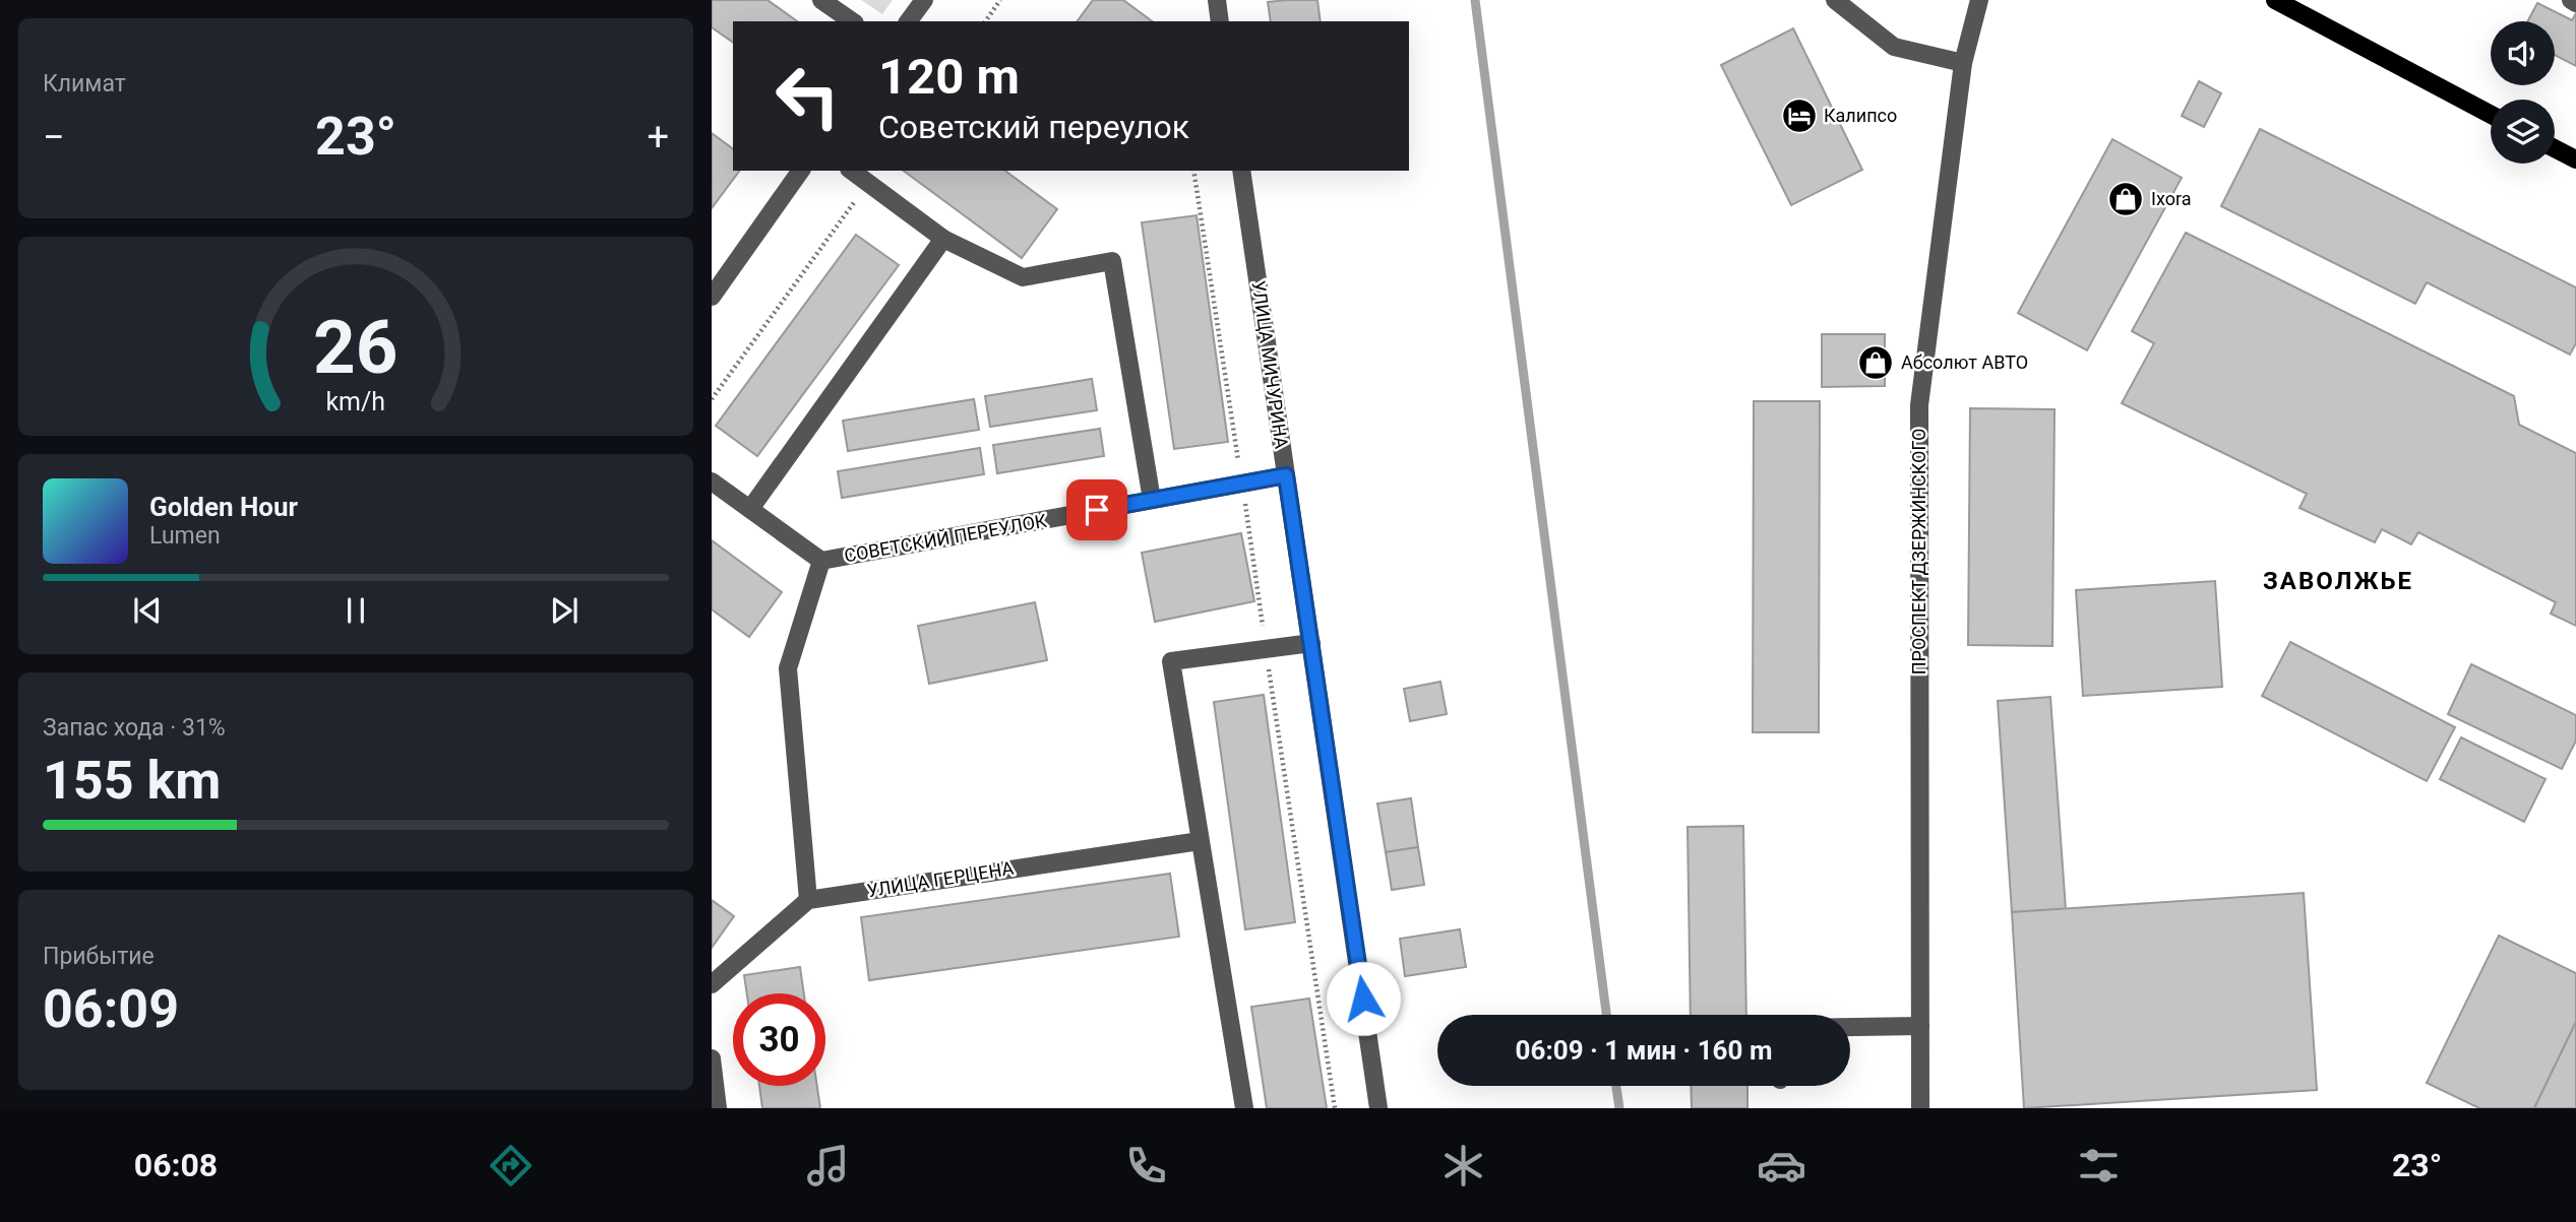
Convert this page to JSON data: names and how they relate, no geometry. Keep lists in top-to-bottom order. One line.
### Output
{"streets":{"street":["УЛИЦА МИЧУРИНА","СОВЕТСКИЙ ПЕРЕУЛОК","ПРОСПЕКТ ДЗЕРЖИНСКОГО","УЛИЦА ГЕРЦЕНА"]},"crossings":[["УЛИЦА МИЧУРИНА","СОВЕТСКИЙ ПЕРЕУЛОК"]],"districts":["ЗАВОЛЖЬЕ"],"places":{"hotel":["Калипсо"],"shop":["Ixora","Абсолют АВТО"]},"page":{"tile":["Климат",["Запас хода · 31%","155 km"],["Прибытие","06:09"]],"turn":["120 m","Советский переулок"],"heat":["−","23°","+"],"song":["Golden Hour","Lumen"],"limit":"30","trip":"06:09 · 1 мин · 160 m","tabs":["06:08","23°"],"gauge":["26","km/h"]}}
